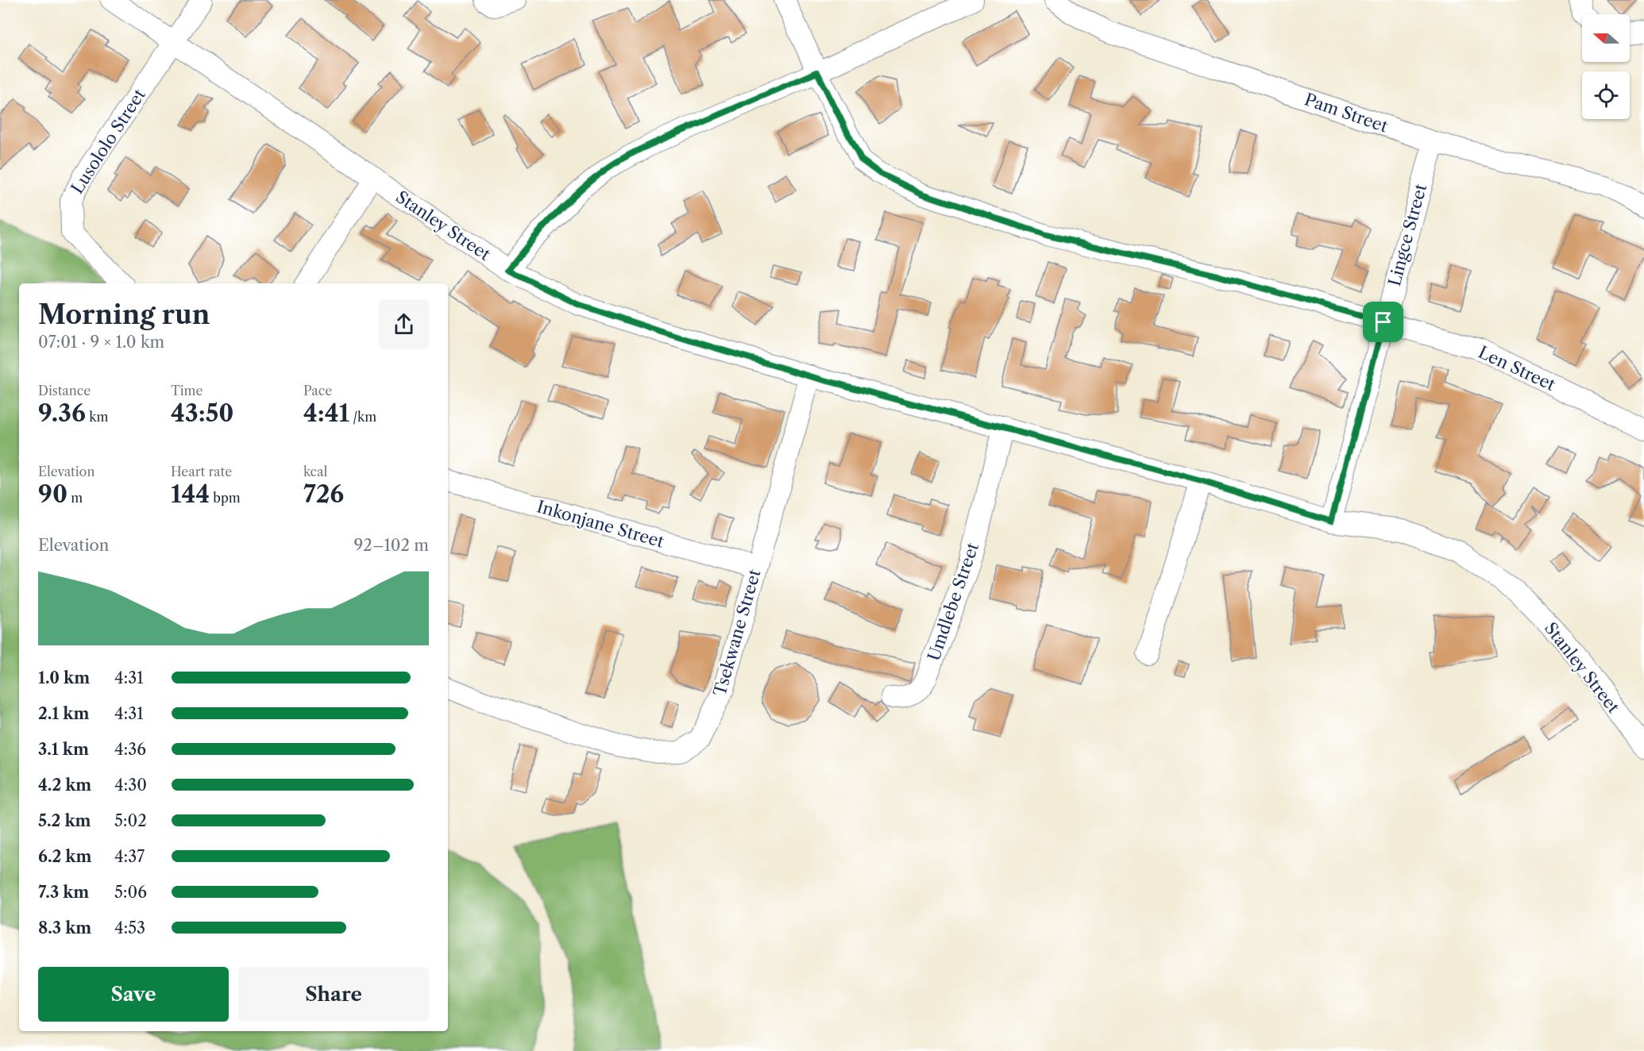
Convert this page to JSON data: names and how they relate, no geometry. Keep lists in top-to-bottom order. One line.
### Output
{"streets":{"street":["Pam Street","Lusololo Street","Stanley Street","Lingce Street","Len Street","Inkonjane Street","Umdlebe Street","Tsekwane Street"]},"crossings":[["Pam Street","Lingce Street"],["Lusololo Street","Stanley Street"],["Stanley Street","Lingce Street"],["Stanley Street","Umdlebe Street"],["Stanley Street","Tsekwane Street"],["Lingce Street","Len Street"],["Inkonjane Street","Tsekwane Street"]],"north":"left","page":{"heading":["Morning run","07:01 · 9 × 1.0 km"],"stats":[["Distance","9.36 km"],["Time","43:50"],["Pace","4:41 /km"],["Elevation","90 m"],["Heart rate","144 bpm"],["kcal","726"]],"chart":["Elevation","92–102 m"],"list":[{"name":"1.0 km","note":"4:31"},{"name":"2.1 km","note":"4:31"},{"name":"3.1 km","note":"4:36"},{"name":"4.2 km","note":"4:30"},{"name":"5.2 km","note":"5:02"},{"name":"6.2 km","note":"4:37"},{"name":"7.3 km","note":"5:06"},{"name":"8.3 km","note":"4:53"}],"buttons":["Save","Share"]}}
